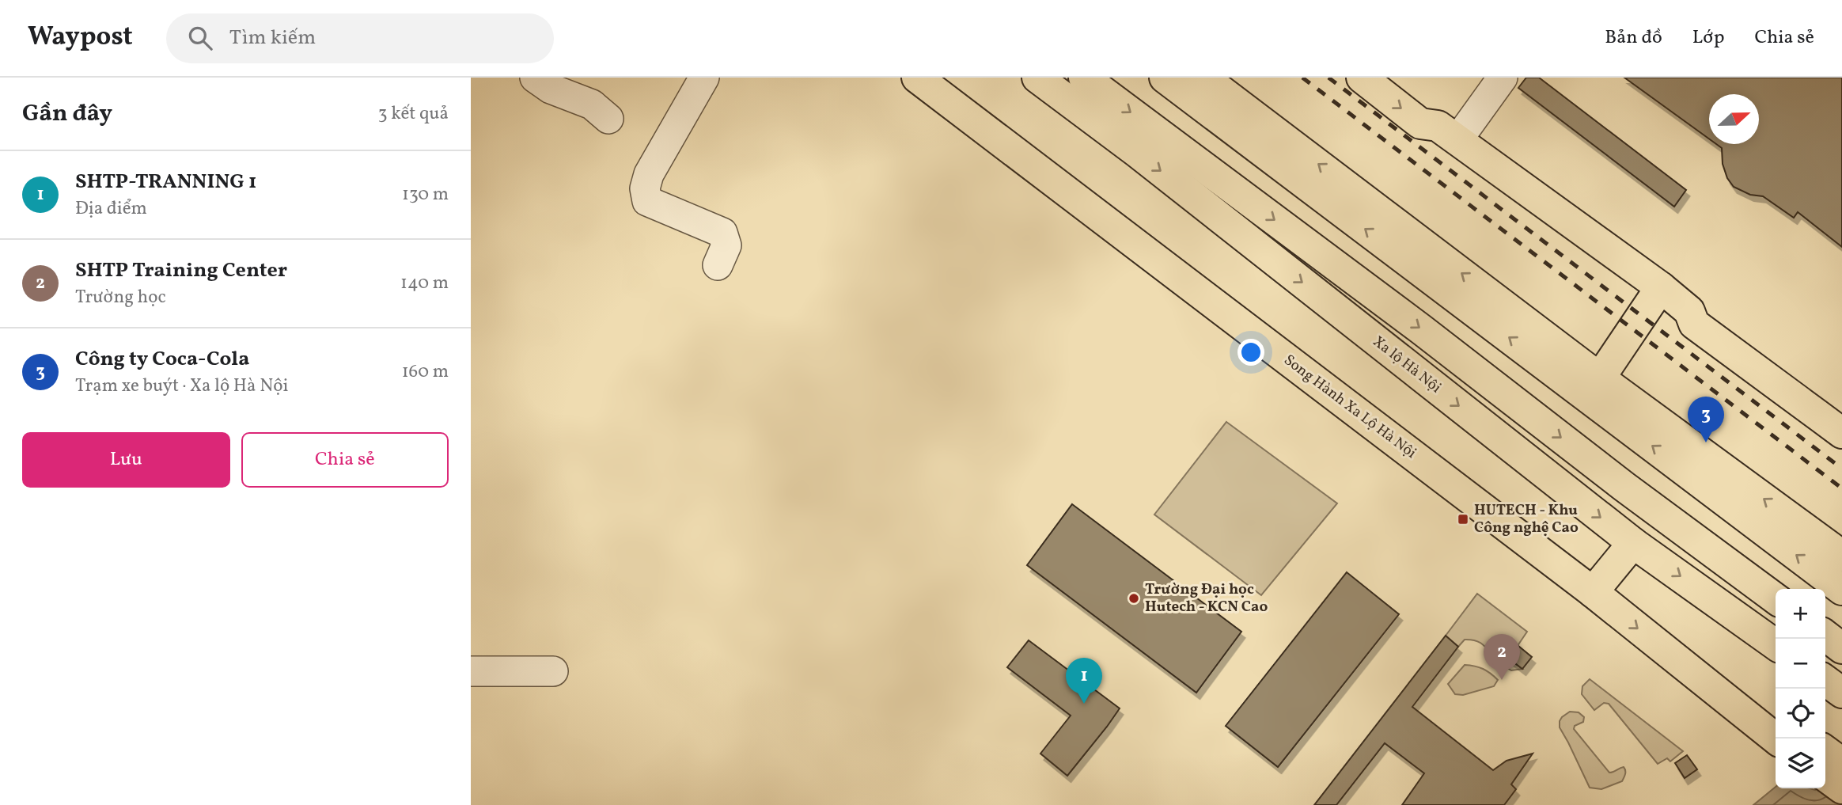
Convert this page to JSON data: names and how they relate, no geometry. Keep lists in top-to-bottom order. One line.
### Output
{"streets":{"main road":["Xa lộ Hà Nội","Song Hành Xa Lộ Hà Nội"]},"places":{"transit":["HUTECH - Khu Công nghệ Cao"],"other":["Trường Đại học Hutech - KCN Cao"]},"north":"right","page":{"header":"Waypost","search":"Tìm kiếm","nav":["Bản đồ","Lớp","Chia sẻ"],"heading":["Gần đây","3 kết quả"],"list":[{"mark":"1","name":"SHTP-TRANNING 1","note":"Địa điểm","value":"130 m"},{"mark":"2","name":"SHTP Training Center","note":"Trường học","value":"140 m"},{"mark":"3","name":"Công ty Coca-Cola","note":"Trạm xe buýt · Xa lộ Hà Nội","value":"160 m"}],"pins":["3","2","1"],"buttons":["Lưu","Chia sẻ"],"map_buttons":["+","−"]}}
